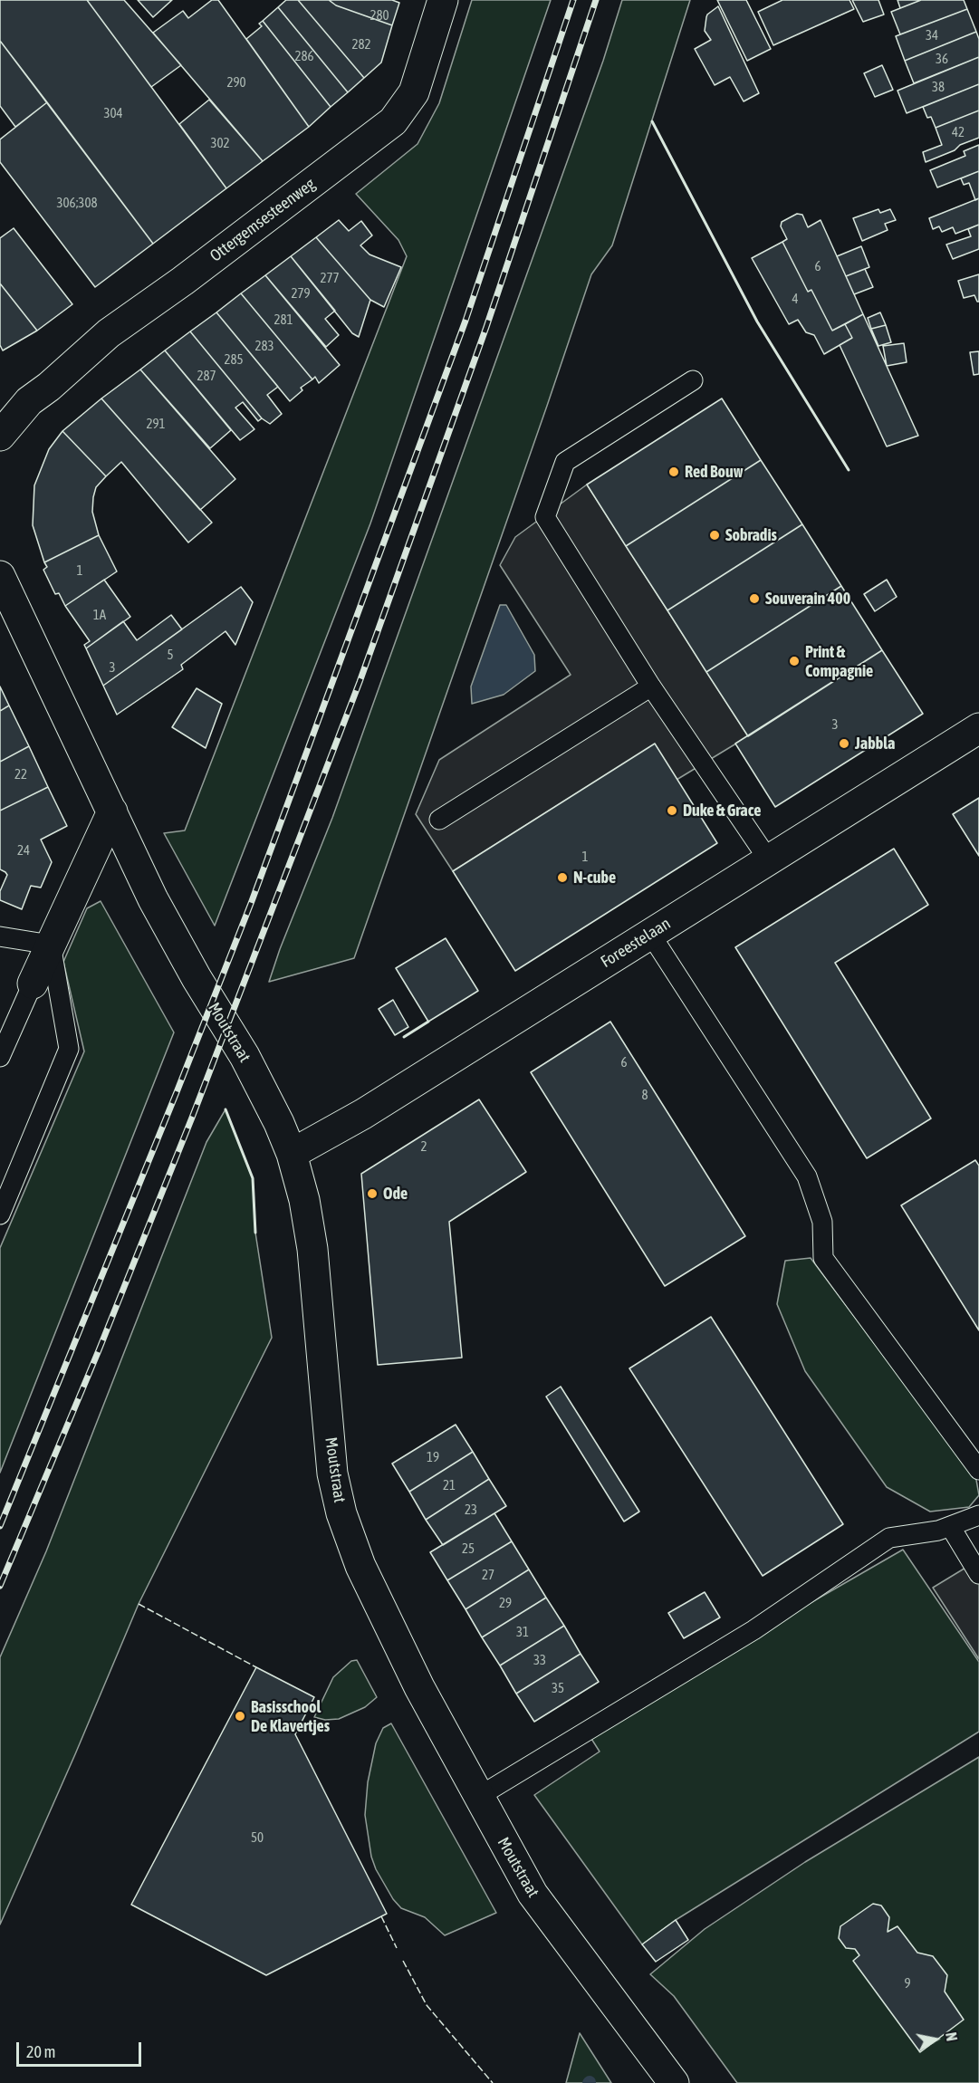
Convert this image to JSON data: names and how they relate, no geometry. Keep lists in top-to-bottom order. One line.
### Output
{"streets":{"street":["Ottergemsesteenweg","Foreestelaan","Moutstraat"]},"crossings":[["Foreestelaan","Moutstraat"]],"places":["Red Bouw","Sobradis","Souverain 400","Print & Compagnie","Jabbla","Duke & Grace","N-cube","Ode","Basisschool De Klavertjes"],"house_numbers":["280","34","282","286","36","290","38","304","42","302","306;308","6","277","279","4","281","283","285","287","291","1","1A","5","3","3","22","24","1","6","8","2","19","21","23","25","27","29","31","33","35","50","9"],"scale_bar":"20 m","north":"right"}
